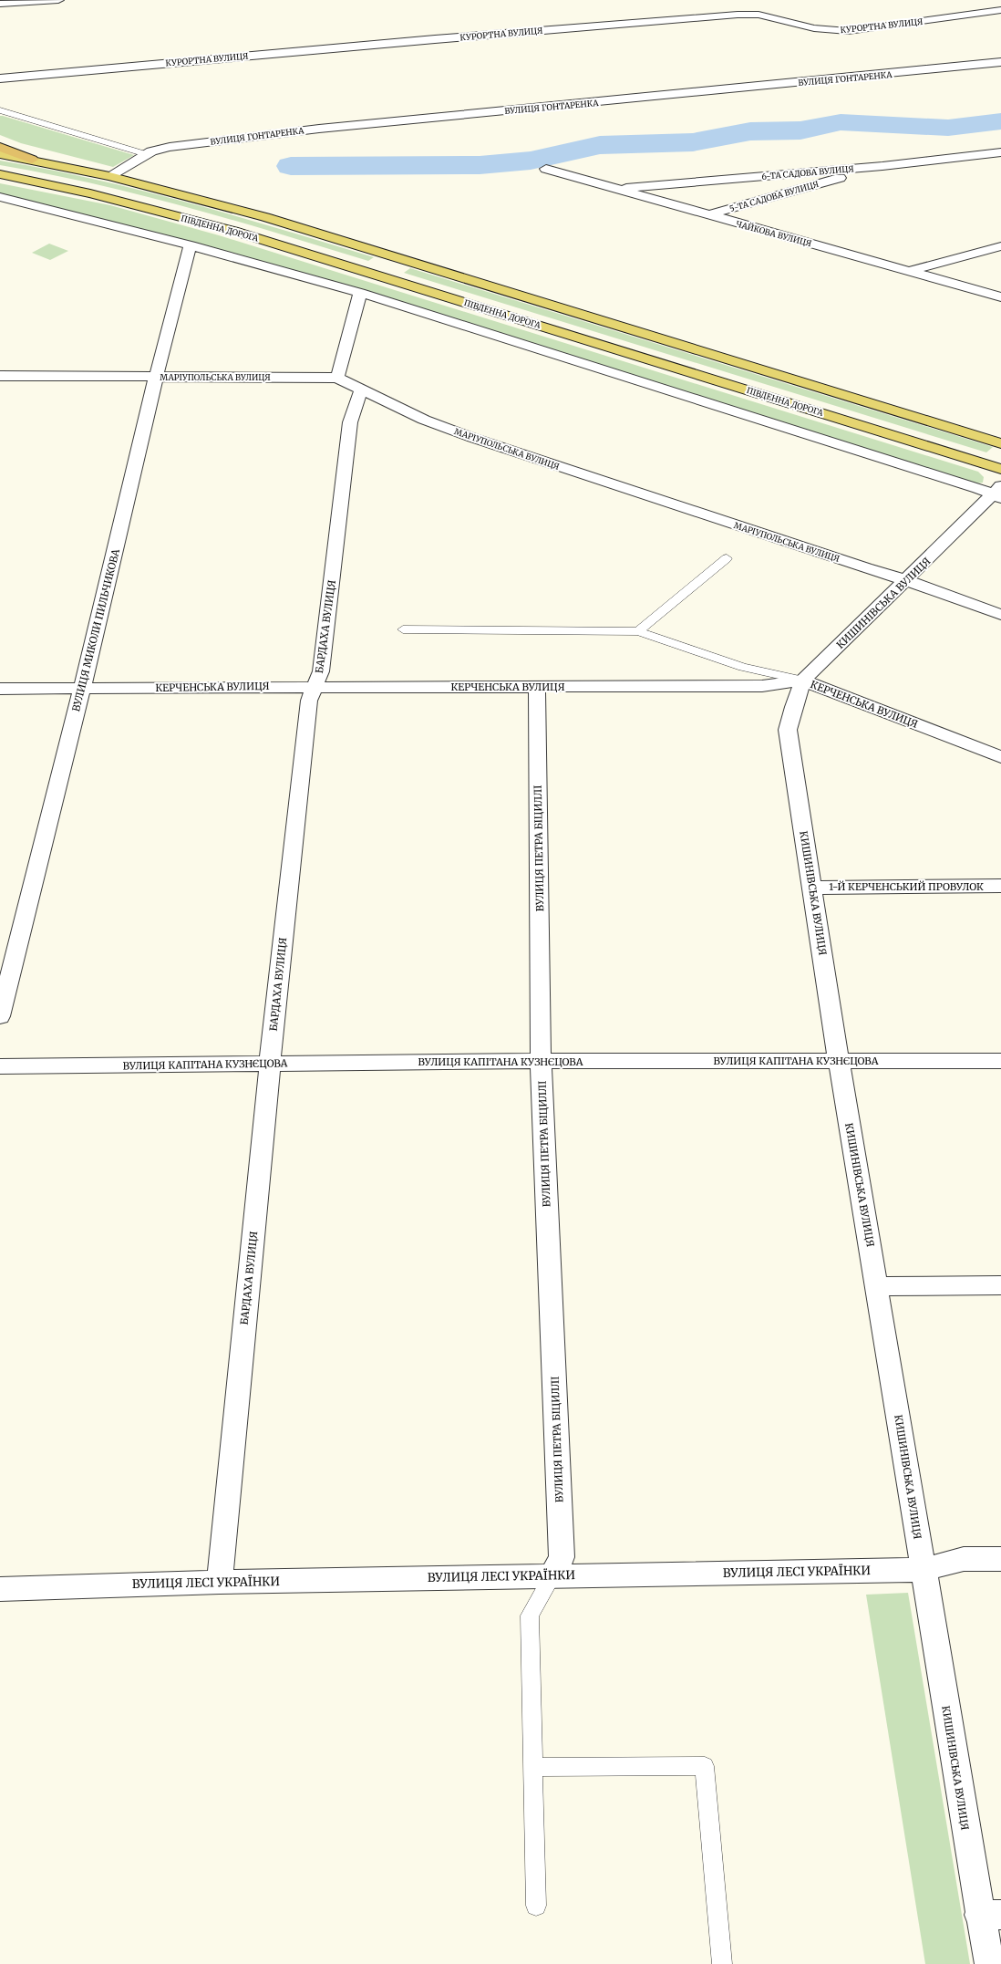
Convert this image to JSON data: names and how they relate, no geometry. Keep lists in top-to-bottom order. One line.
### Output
{"streets":{"main road":["ПІВДЕННА ДОРОГА"],"street":["КУРОРТНА ВУЛИЦЯ","ВУЛИЦЯ ГОНТАРЕНКА","6-ТА САДОВА ВУЛИЦЯ","5-ТА САДОВА ВУЛИЦЯ","ЧАЙКОВА ВУЛИЦЯ","МАРІУПОЛЬСЬКА ВУЛИЦЯ","КИШИНІВСЬКА ВУЛИЦЯ","БАРДАХА ВУЛИЦЯ","ВУЛИЦЯ МИКОЛИ ПИЛЬЧИКОВА","КЕРЧЕНСЬКА ВУЛИЦЯ","ВУЛИЦЯ ПЕТРА БІЦИЛЛІ","1-Й КЕРЧЕНСЬКИЙ ПРОВУЛОК","ВУЛИЦЯ КАПІТАНА КУЗНЄЦОВА","ВУЛИЦЯ ЛЕСІ УКРАЇНКИ"]},"crossings":[["6-ТА САДОВА ВУЛИЦЯ","5-ТА САДОВА ВУЛИЦЯ"],["6-ТА САДОВА ВУЛИЦЯ","ЧАЙКОВА ВУЛИЦЯ"],["5-ТА САДОВА ВУЛИЦЯ","ЧАЙКОВА ВУЛИЦЯ"],["МАРІУПОЛЬСЬКА ВУЛИЦЯ","КИШИНІВСЬКА ВУЛИЦЯ"],["МАРІУПОЛЬСЬКА ВУЛИЦЯ","БАРДАХА ВУЛИЦЯ"],["МАРІУПОЛЬСЬКА ВУЛИЦЯ","ВУЛИЦЯ МИКОЛИ ПИЛЬЧИКОВА"],["КИШИНІВСЬКА ВУЛИЦЯ","КЕРЧЕНСЬКА ВУЛИЦЯ"],["КИШИНІВСЬКА ВУЛИЦЯ","1-Й КЕРЧЕНСЬКИЙ ПРОВУЛОК"],["КИШИНІВСЬКА ВУЛИЦЯ","ВУЛИЦЯ КАПІТАНА КУЗНЄЦОВА"],["КИШИНІВСЬКА ВУЛИЦЯ","ВУЛИЦЯ ЛЕСІ УКРАЇНКИ"],["БАРДАХА ВУЛИЦЯ","КЕРЧЕНСЬКА ВУЛИЦЯ"],["БАРДАХА ВУЛИЦЯ","ВУЛИЦЯ КАПІТАНА КУЗНЄЦОВА"],["БАРДАХА ВУЛИЦЯ","ВУЛИЦЯ ЛЕСІ УКРАЇНКИ"],["ВУЛИЦЯ МИКОЛИ ПИЛЬЧИКОВА","КЕРЧЕНСЬКА ВУЛИЦЯ"],["КЕРЧЕНСЬКА ВУЛИЦЯ","ВУЛИЦЯ ПЕТРА БІЦИЛЛІ"],["ВУЛИЦЯ ПЕТРА БІЦИЛЛІ","ВУЛИЦЯ КАПІТАНА КУЗНЄЦОВА"],["ВУЛИЦЯ ПЕТРА БІЦИЛЛІ","ВУЛИЦЯ ЛЕСІ УКРАЇНКИ"]]}
